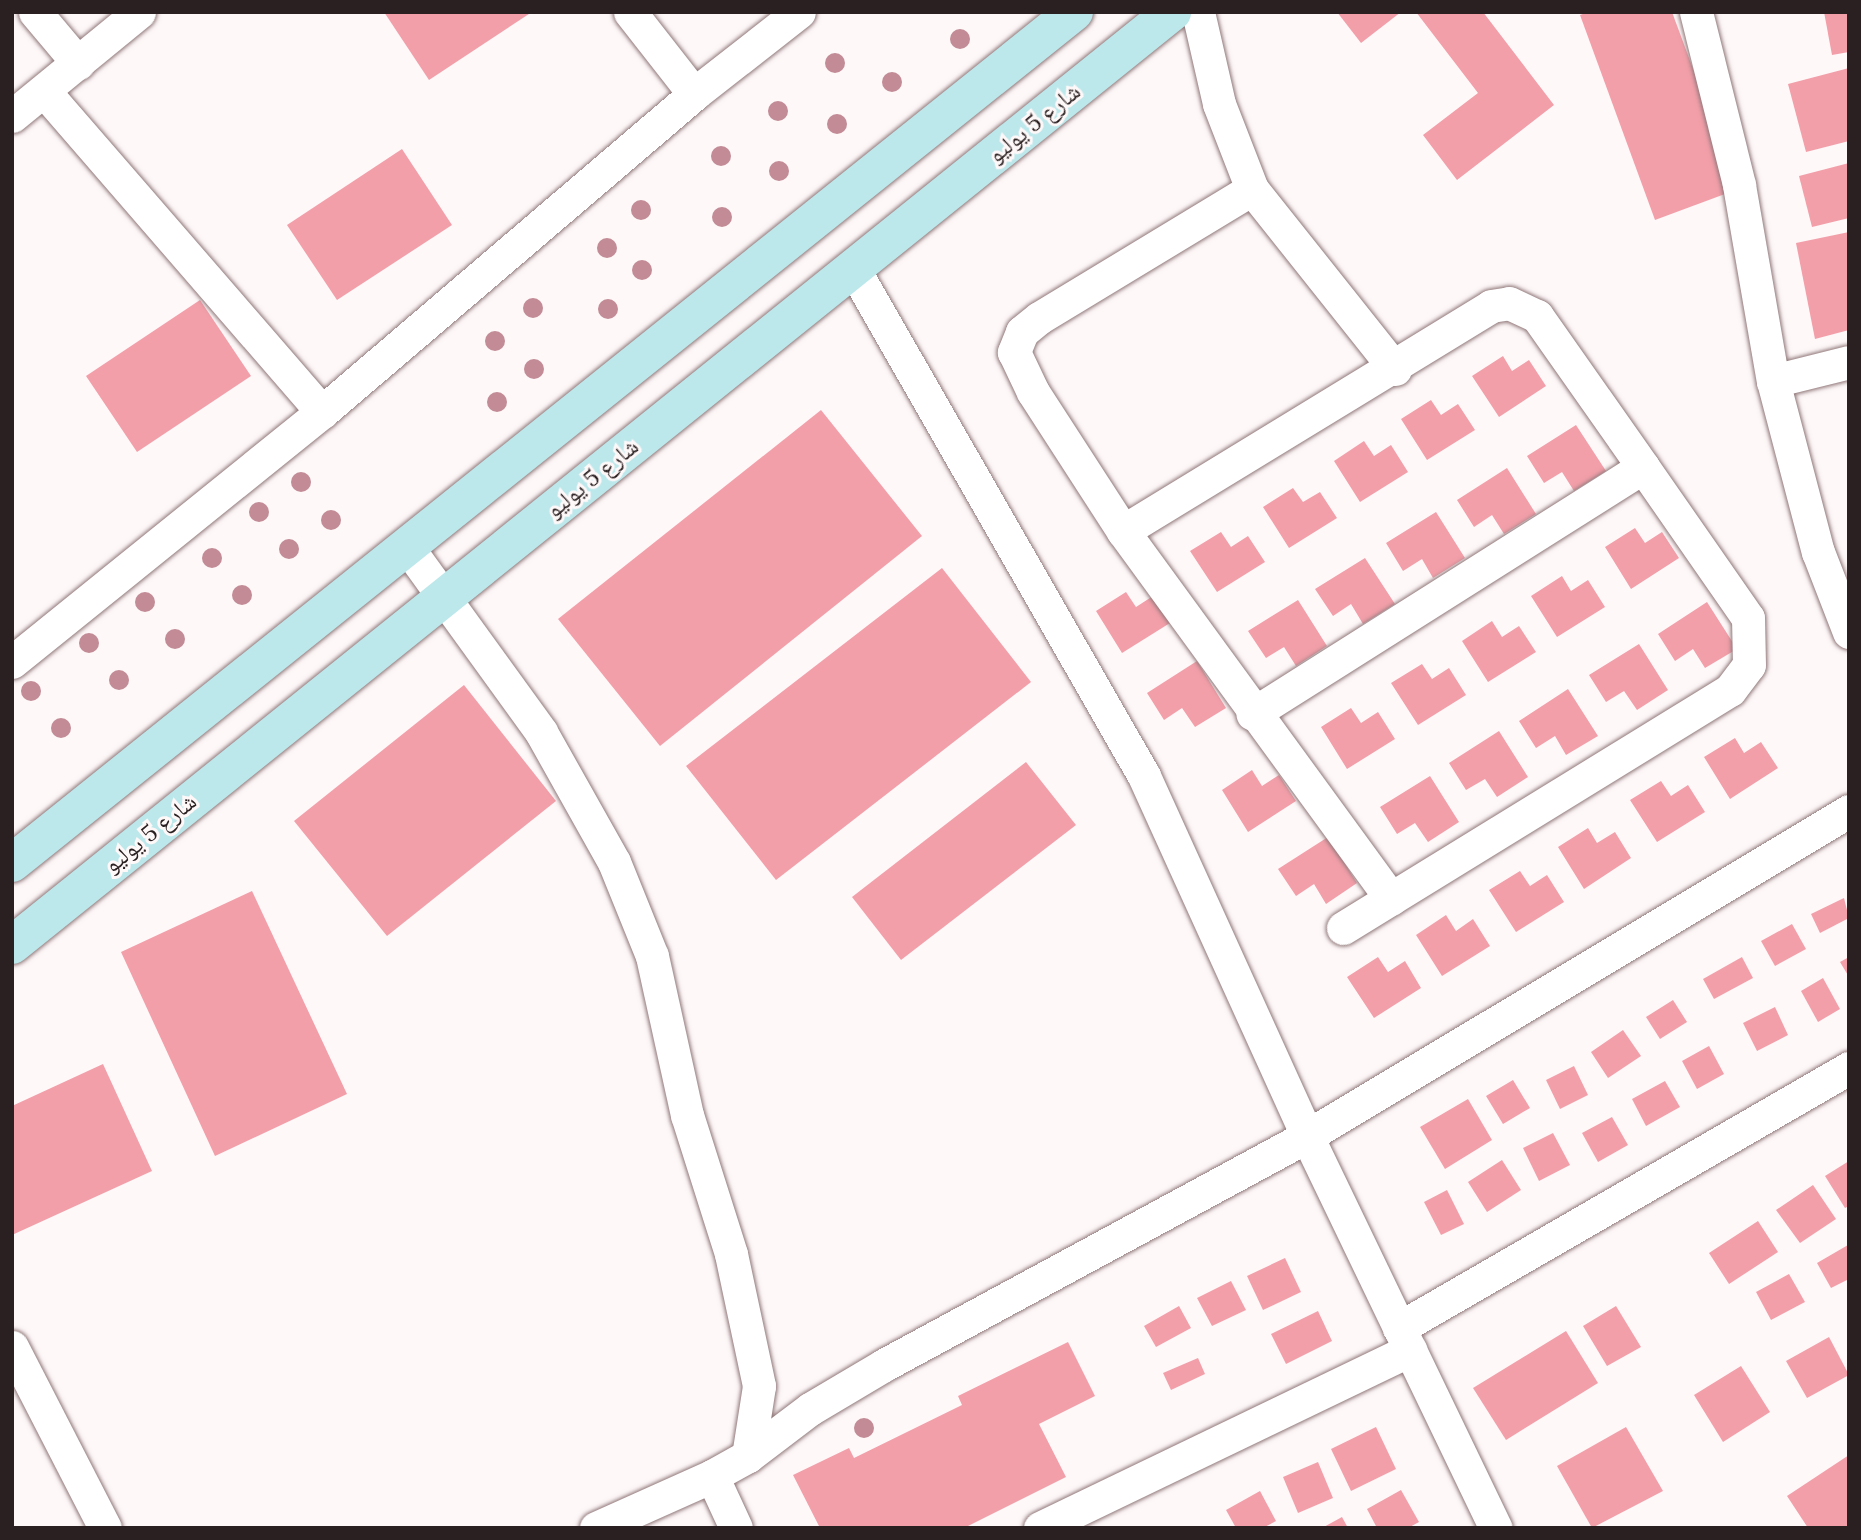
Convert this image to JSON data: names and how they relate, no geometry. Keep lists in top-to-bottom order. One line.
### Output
{"streets":{"main road":["شارع 5 يوليو"]}}
